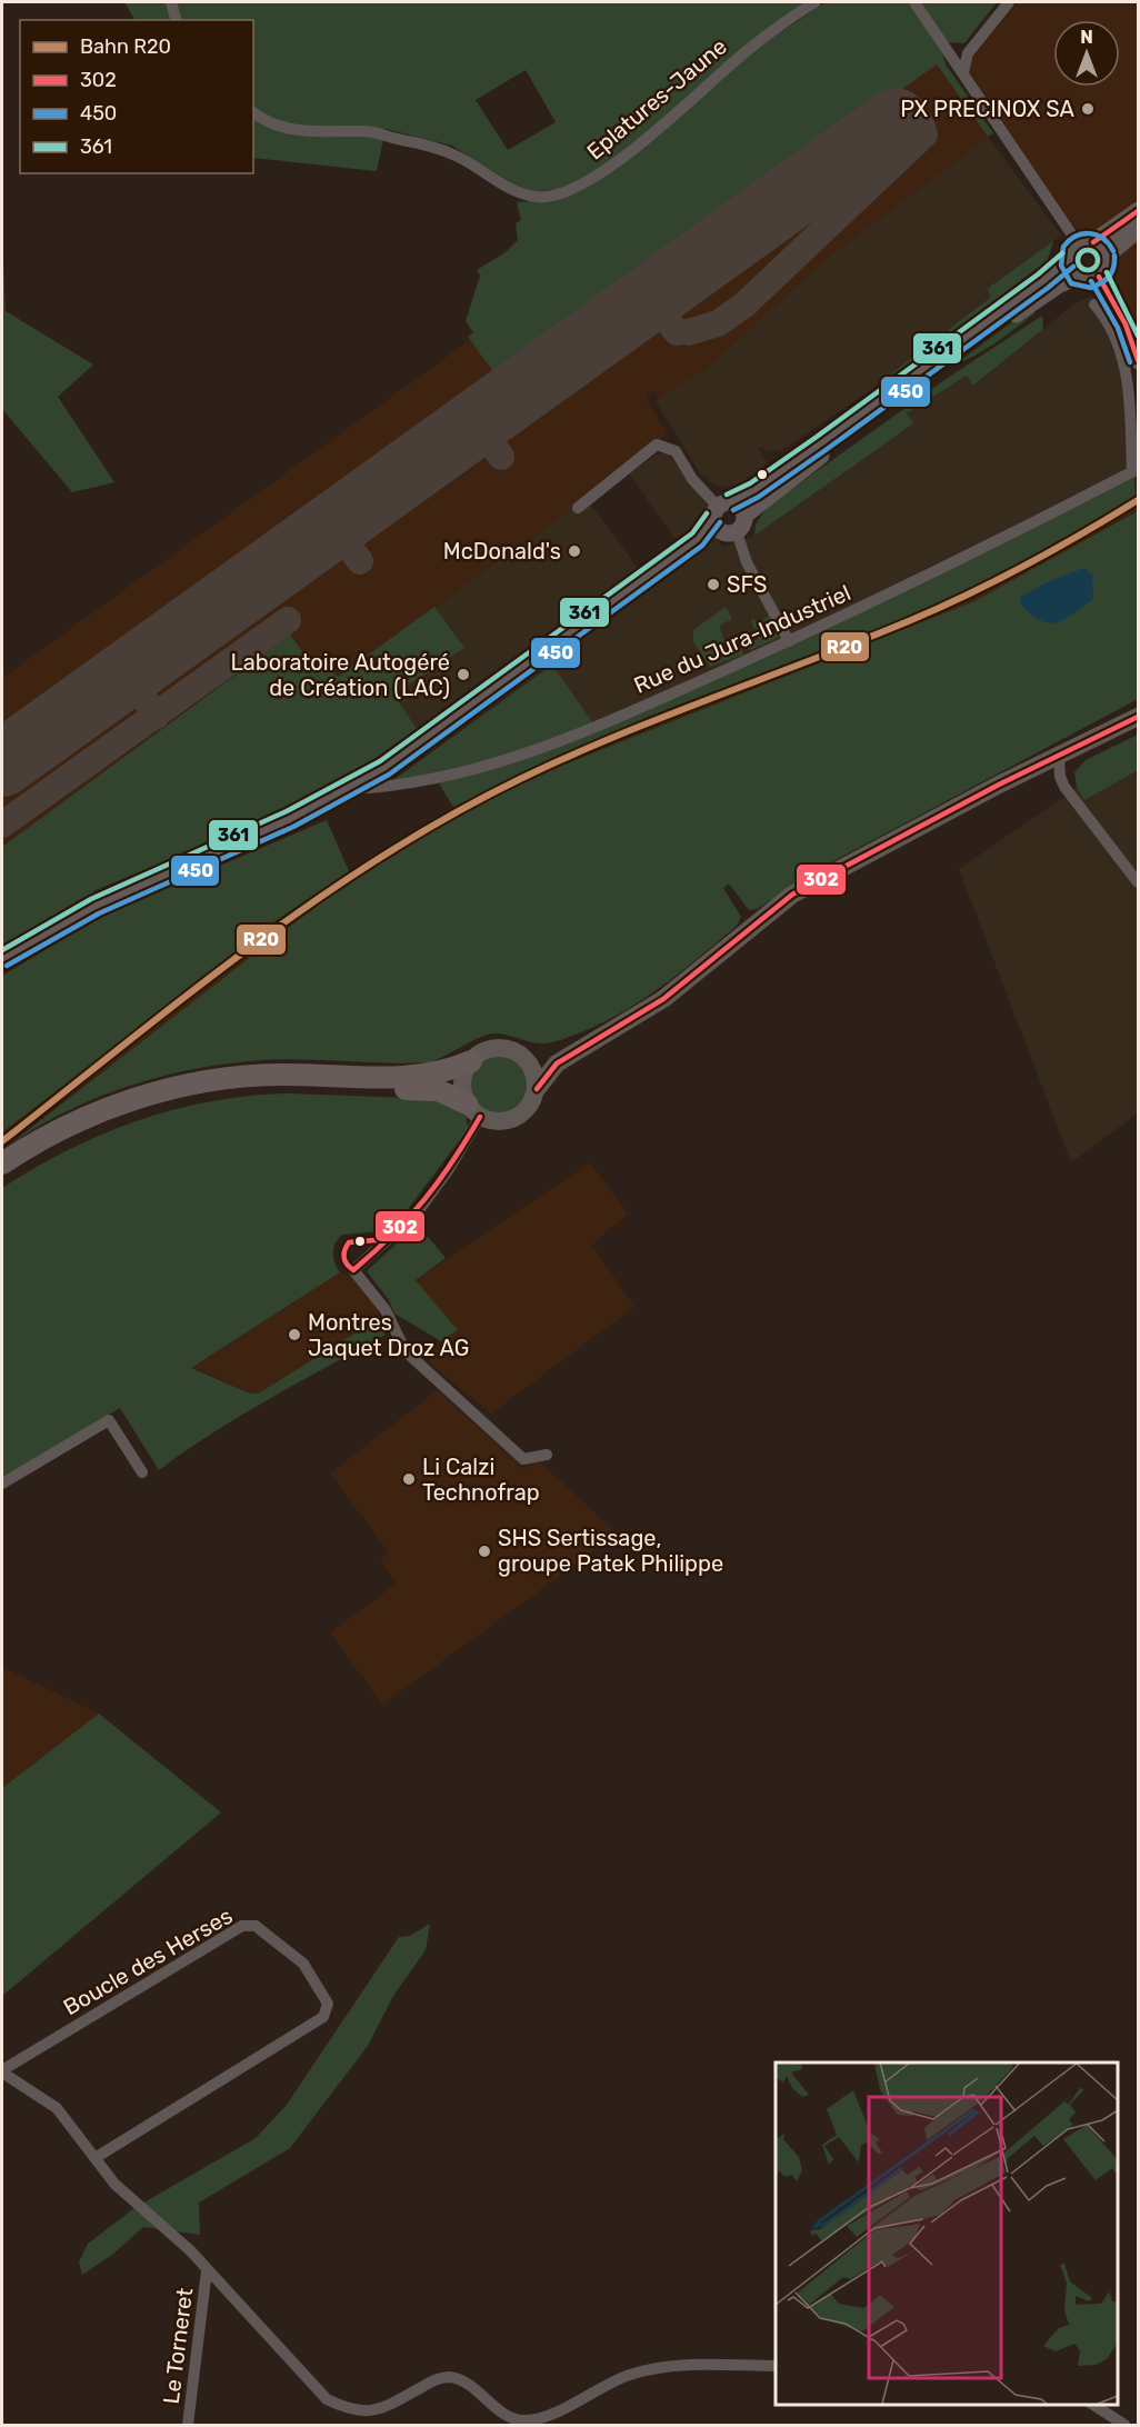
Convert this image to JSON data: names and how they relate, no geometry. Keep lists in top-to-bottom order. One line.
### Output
{"streets":{"street":["Eplatures-Jaune","Rue du Jura-Industriel","Boucle des Herses","Le Torneret"]},"places":["PX PRECINOX SA","McDonald's","SFS","Laboratoire Autogéré de Création (LAC)","Montres Jaquet Droz AG","Li Calzi Technofrap","SHS Sertissage, groupe Patek Philippe"],"lines":["transit line 302","transit line 450","transit line 361","rail line R20"],"legend":["Bahn R20","302","450","361"],"north":"top"}
